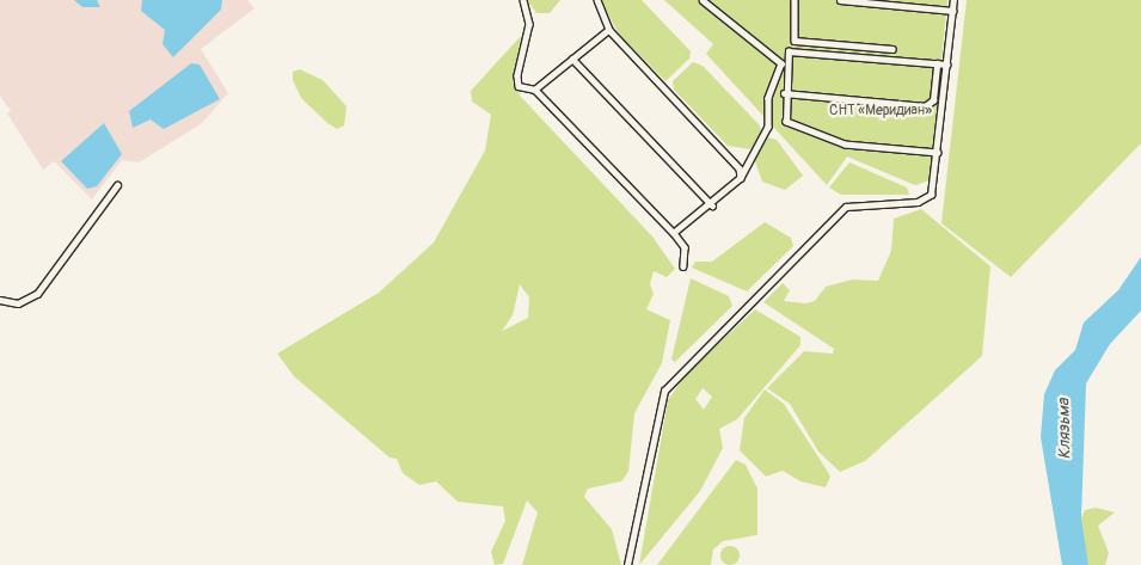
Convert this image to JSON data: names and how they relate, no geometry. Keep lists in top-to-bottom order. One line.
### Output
{"water":["Клязьма"],"parks":["СНТ «Меридиан»"]}
